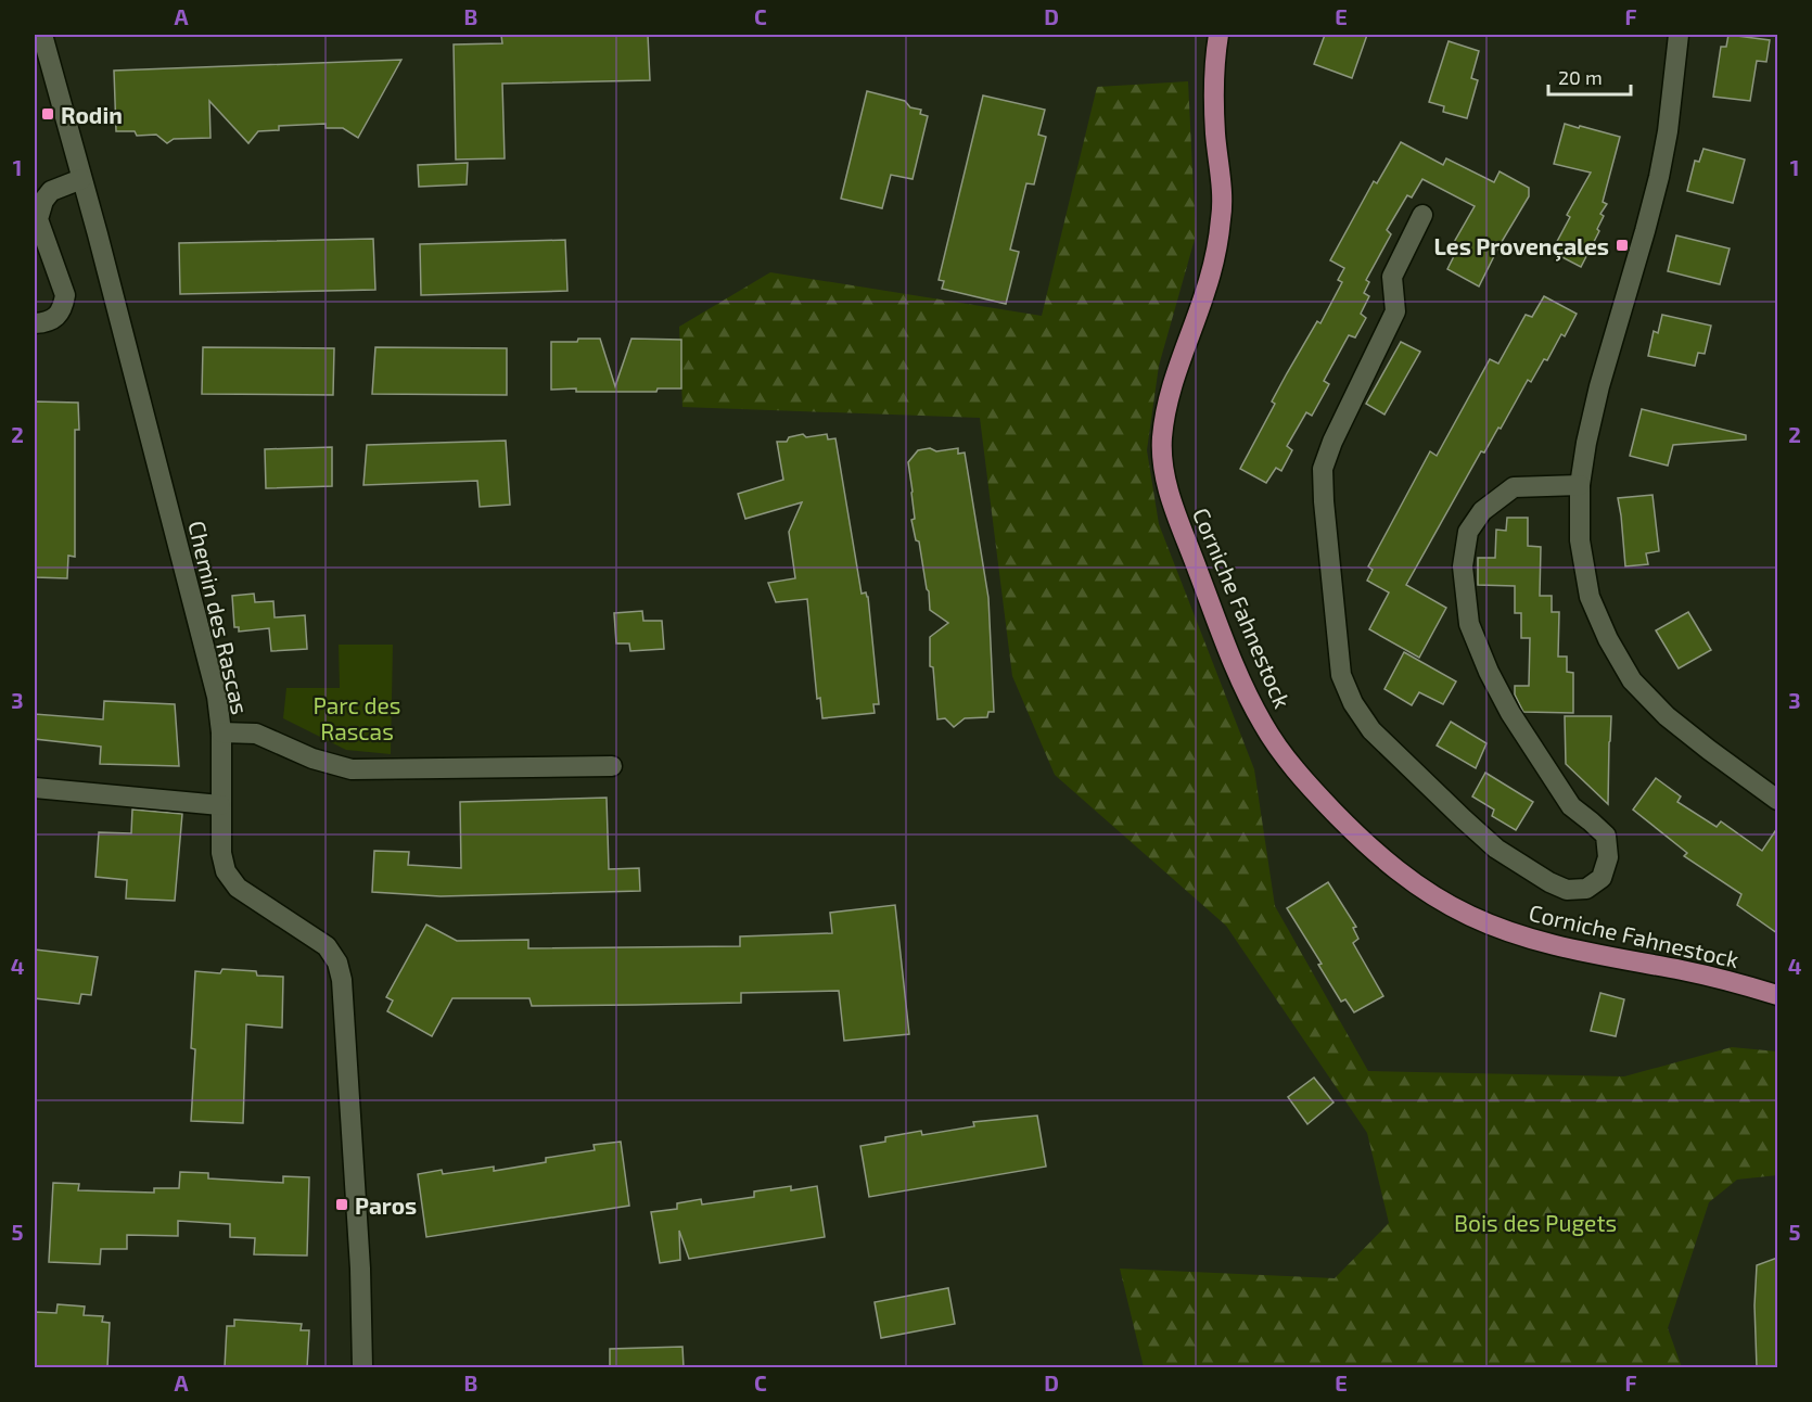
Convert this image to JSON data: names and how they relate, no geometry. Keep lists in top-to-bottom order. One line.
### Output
{"streets":{"main road":["Corniche Fahnestock"],"street":["Chemin des Rascas"]},"parks":["Parc des Rascas","Bois des Pugets"],"places":{"transit":["Rodin","Les Provençales","Paros"]},"scale_bar":"20 m","grid":{"columns":["A","B","C","D","E","F"],"rows":["1","2","3","4","5"]}}
